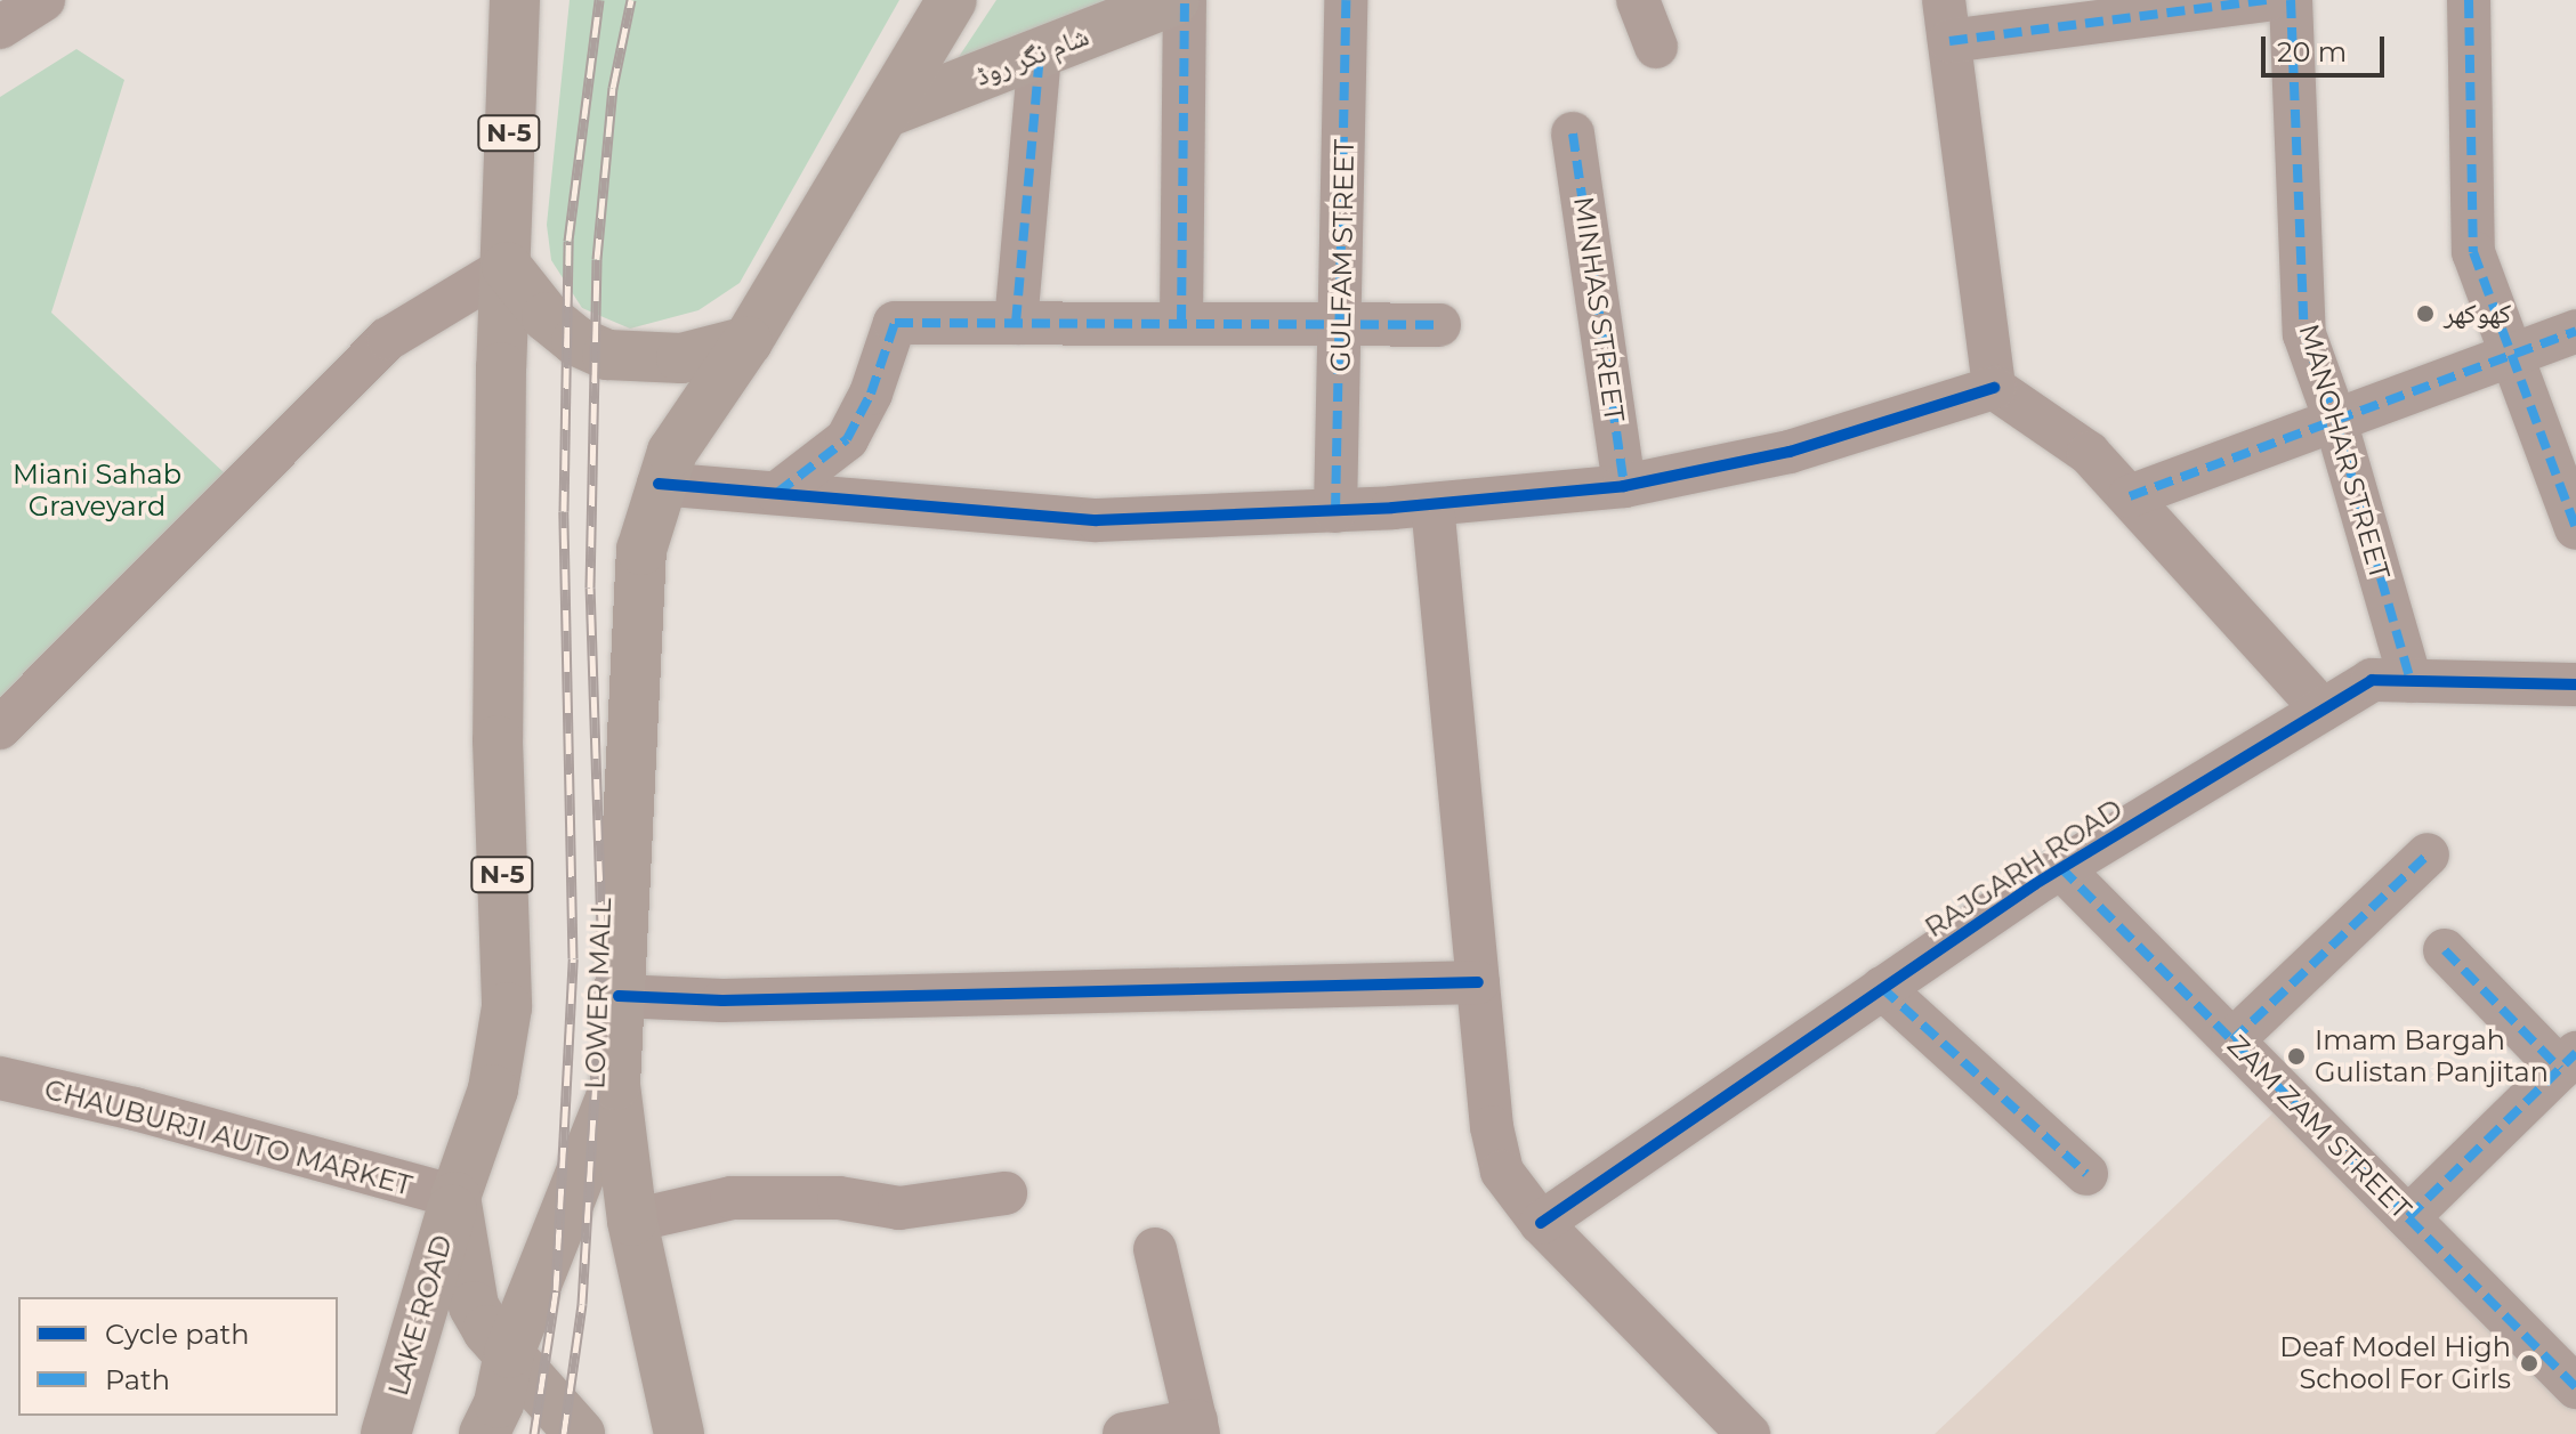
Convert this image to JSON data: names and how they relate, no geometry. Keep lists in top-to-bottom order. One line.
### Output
{"streets":{"main road":["شام نگر روڈ","N-5","LOWER MALL","LAKE ROAD"],"street":["GULFAM STREET","MINHAS STREET","MANOHAR STREET","RAJGARH ROAD","ZAM ZAM STREET","CHAUBURJI AUTO MARKET"]},"crossings":[["شام نگر روڈ","LOWER MALL"],["N-5","CHAUBURJI AUTO MARKET"],["N-5","LAKE ROAD"],["MANOHAR STREET","RAJGARH ROAD"],["RAJGARH ROAD","ZAM ZAM STREET"],["CHAUBURJI AUTO MARKET","LAKE ROAD"]],"parks":["Miani Sahab Graveyard"],"places":["کھوکھر","Imam Bargah Gulistan Panjitan","Deaf Model High School For Girls"],"legend":["Cycle path","Path"],"scale_bar":"20 m"}
